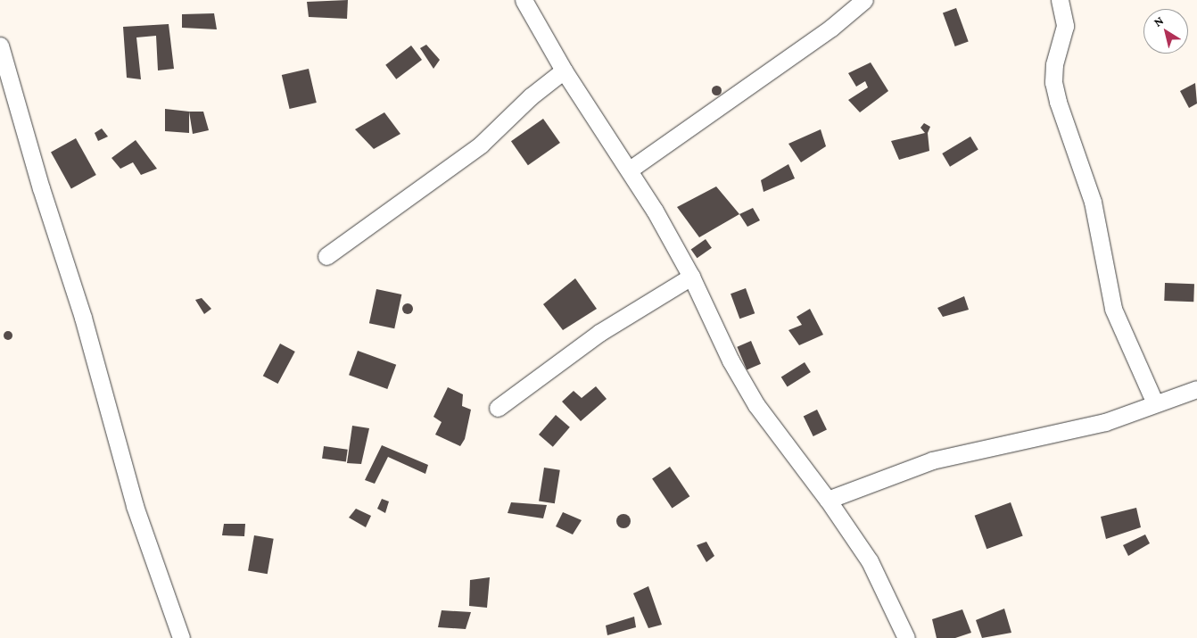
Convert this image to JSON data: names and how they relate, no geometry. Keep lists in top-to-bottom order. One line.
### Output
{"north":"top left"}
